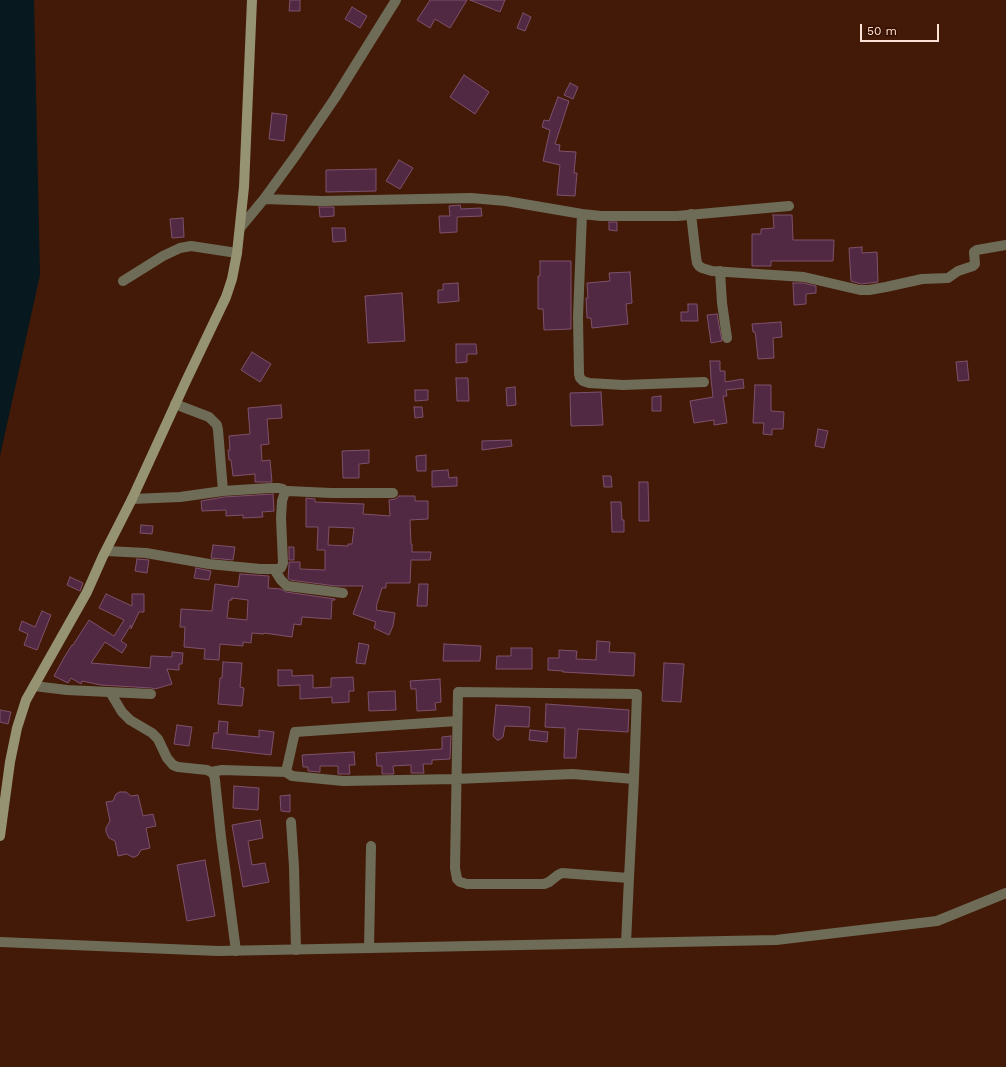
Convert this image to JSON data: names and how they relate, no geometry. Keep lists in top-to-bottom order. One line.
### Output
{"scale_bar":"50 m"}
